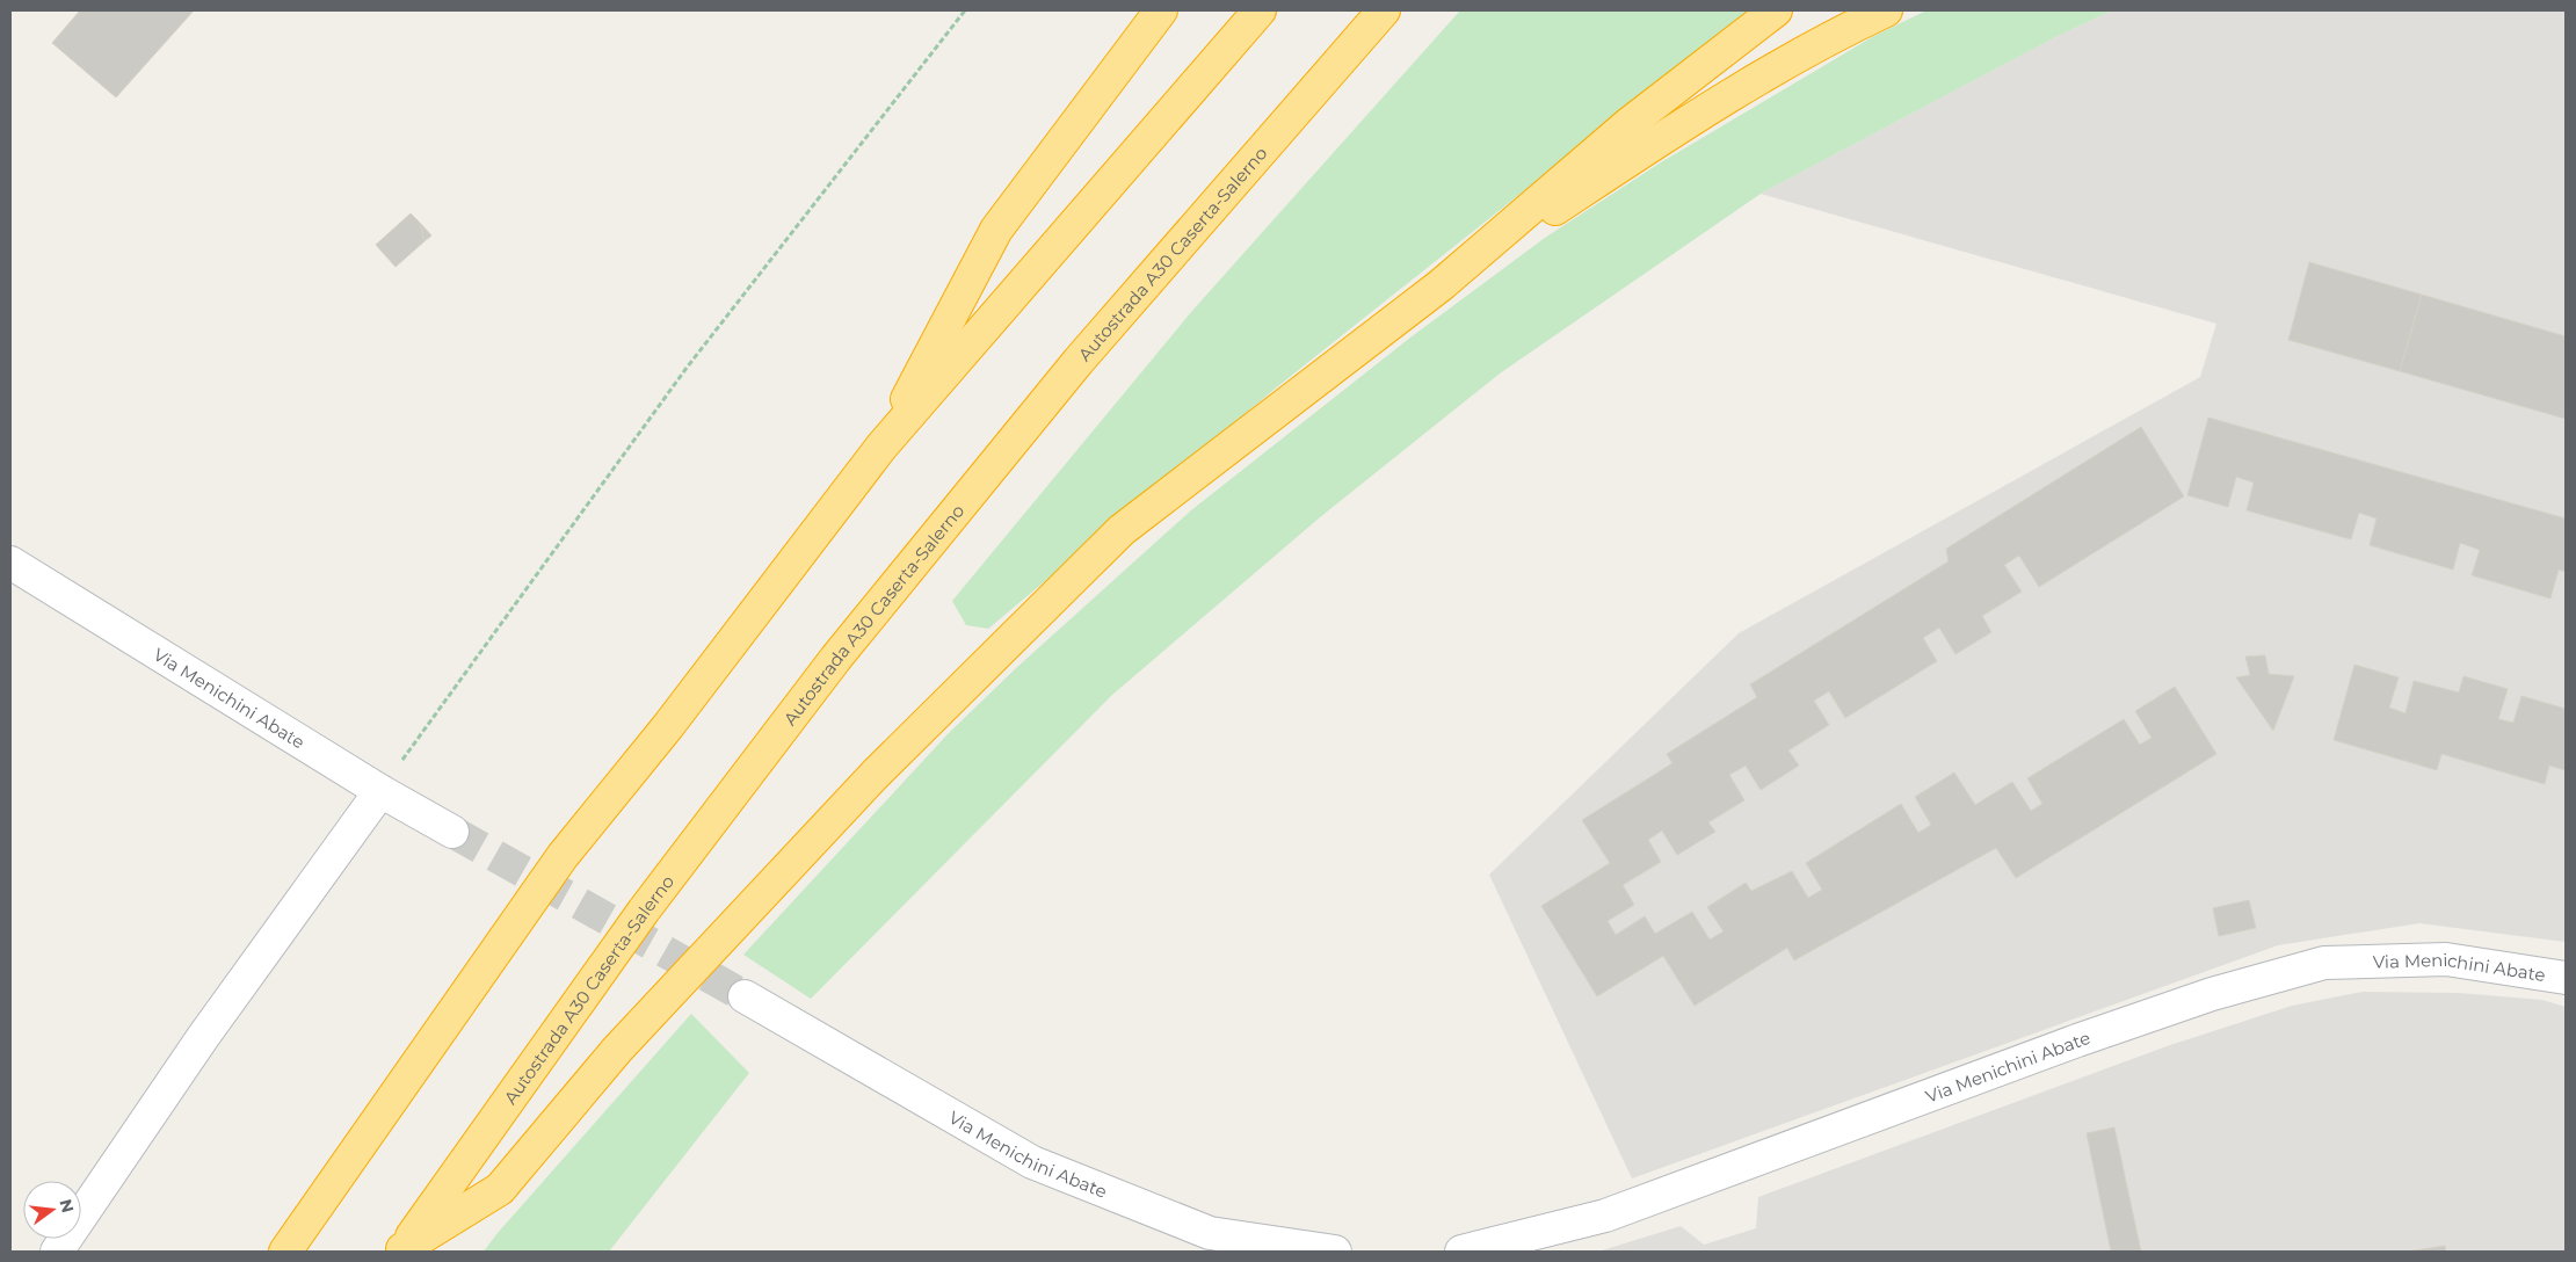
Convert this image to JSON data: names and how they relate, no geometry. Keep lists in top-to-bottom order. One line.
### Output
{"streets":{"highway":["Autostrada A30 Caserta-Salerno"],"street":["Via Menichini Abate"]},"north":"right"}
